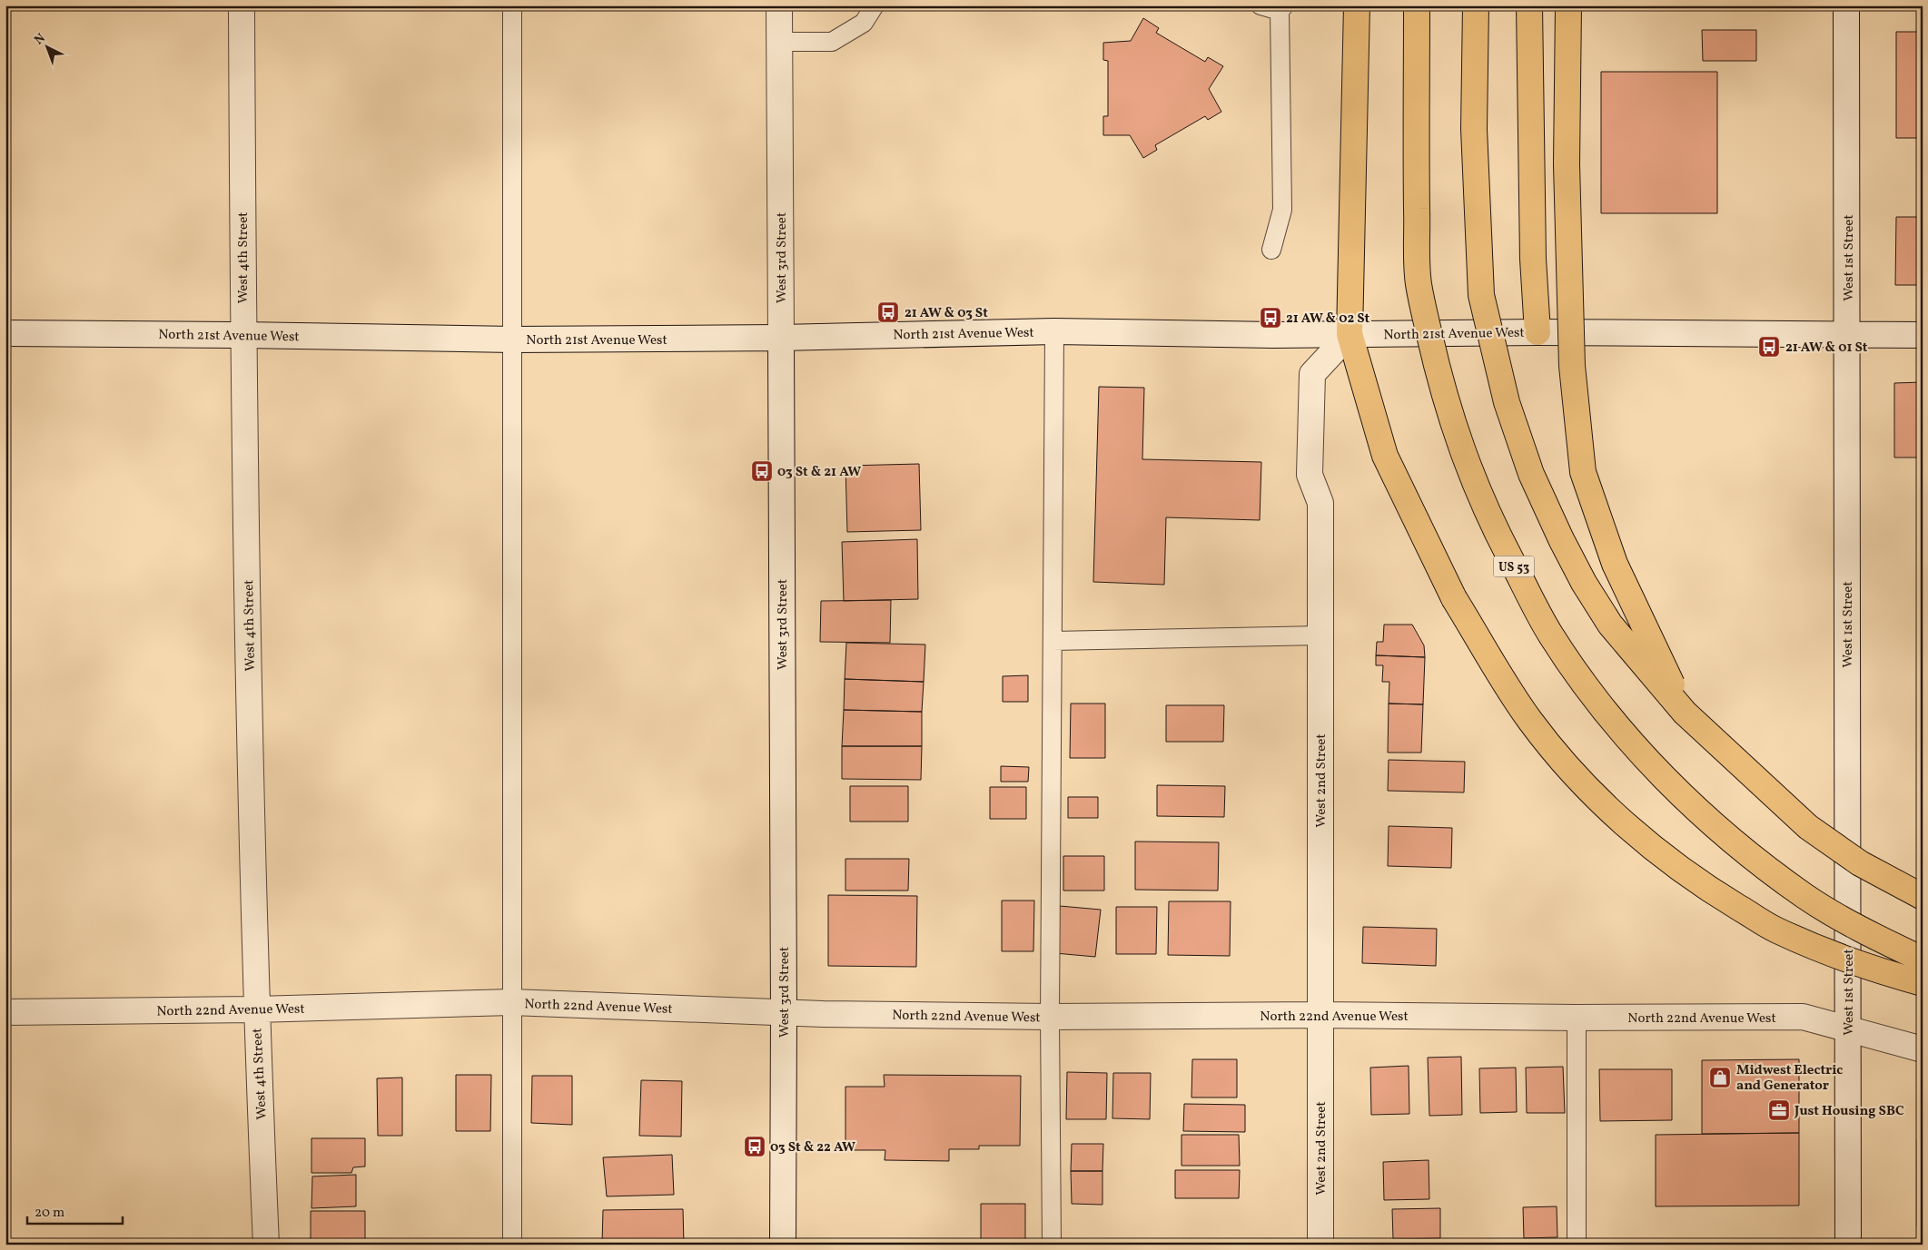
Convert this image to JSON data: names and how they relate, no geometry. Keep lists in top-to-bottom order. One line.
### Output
{"streets":{"highway":["US 53"],"street":["West 4th Street","West 3rd Street","West 1st Street","North 21st Avenue West","West 2nd Street","North 22nd Avenue West"]},"crossings":[["West 4th Street","North 21st Avenue West"],["West 4th Street","North 22nd Avenue West"],["West 3rd Street","North 21st Avenue West"],["West 3rd Street","North 22nd Avenue West"],["West 1st Street","North 21st Avenue West"],["West 1st Street","North 22nd Avenue West"],["North 21st Avenue West","West 2nd Street"],["West 2nd Street","North 22nd Avenue West"]],"places":{"bus stop":["21 AW & 03 St","21 AW & 02 St","21 AW & 01 St","03 St & 21 AW","03 St & 22 AW"],"shop":["Midwest Electric and Generator"],"office":["Just Housing SBC"]},"scale_bar":"20 m","north":"top left"}
